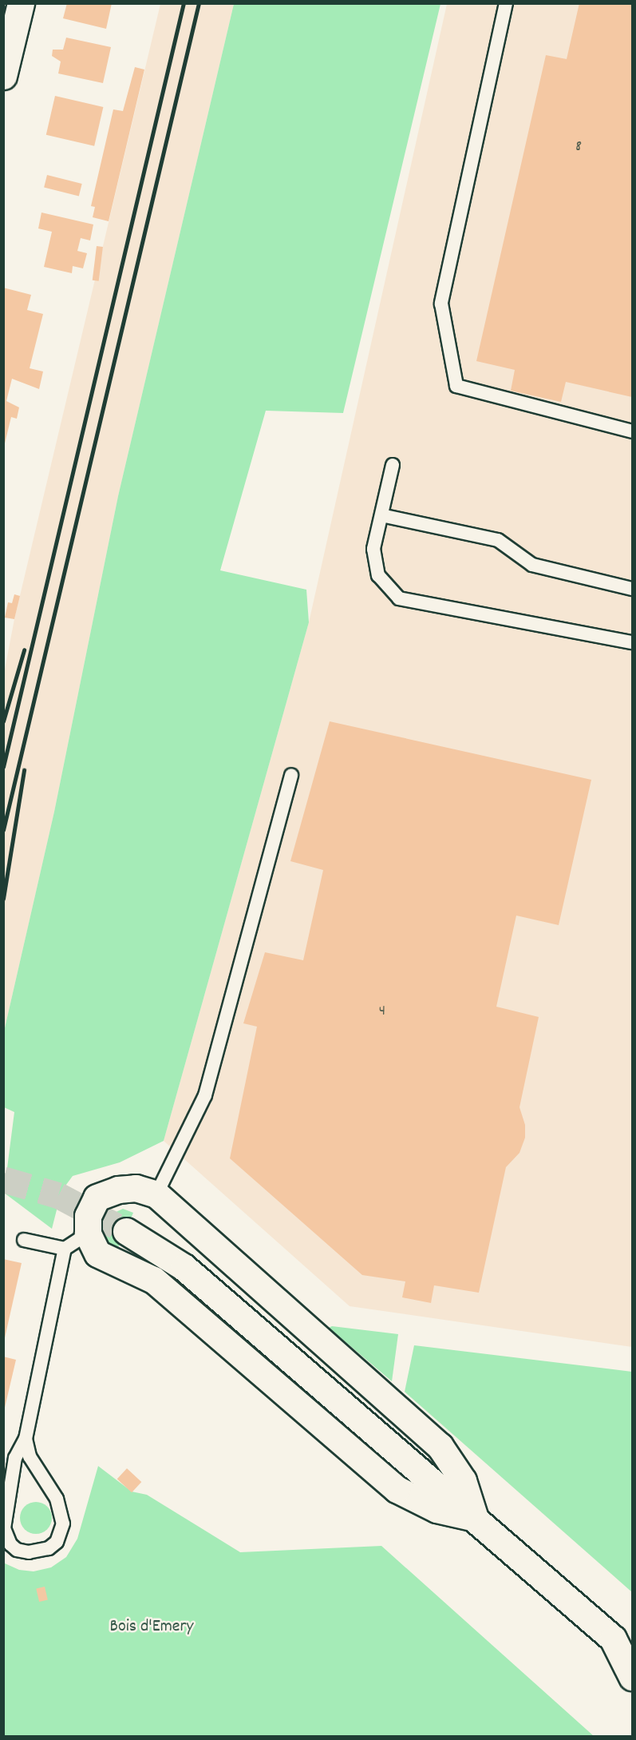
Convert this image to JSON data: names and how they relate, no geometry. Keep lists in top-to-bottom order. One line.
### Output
{"parks":["Bois d'Emery"],"house_numbers":["8","4"]}
